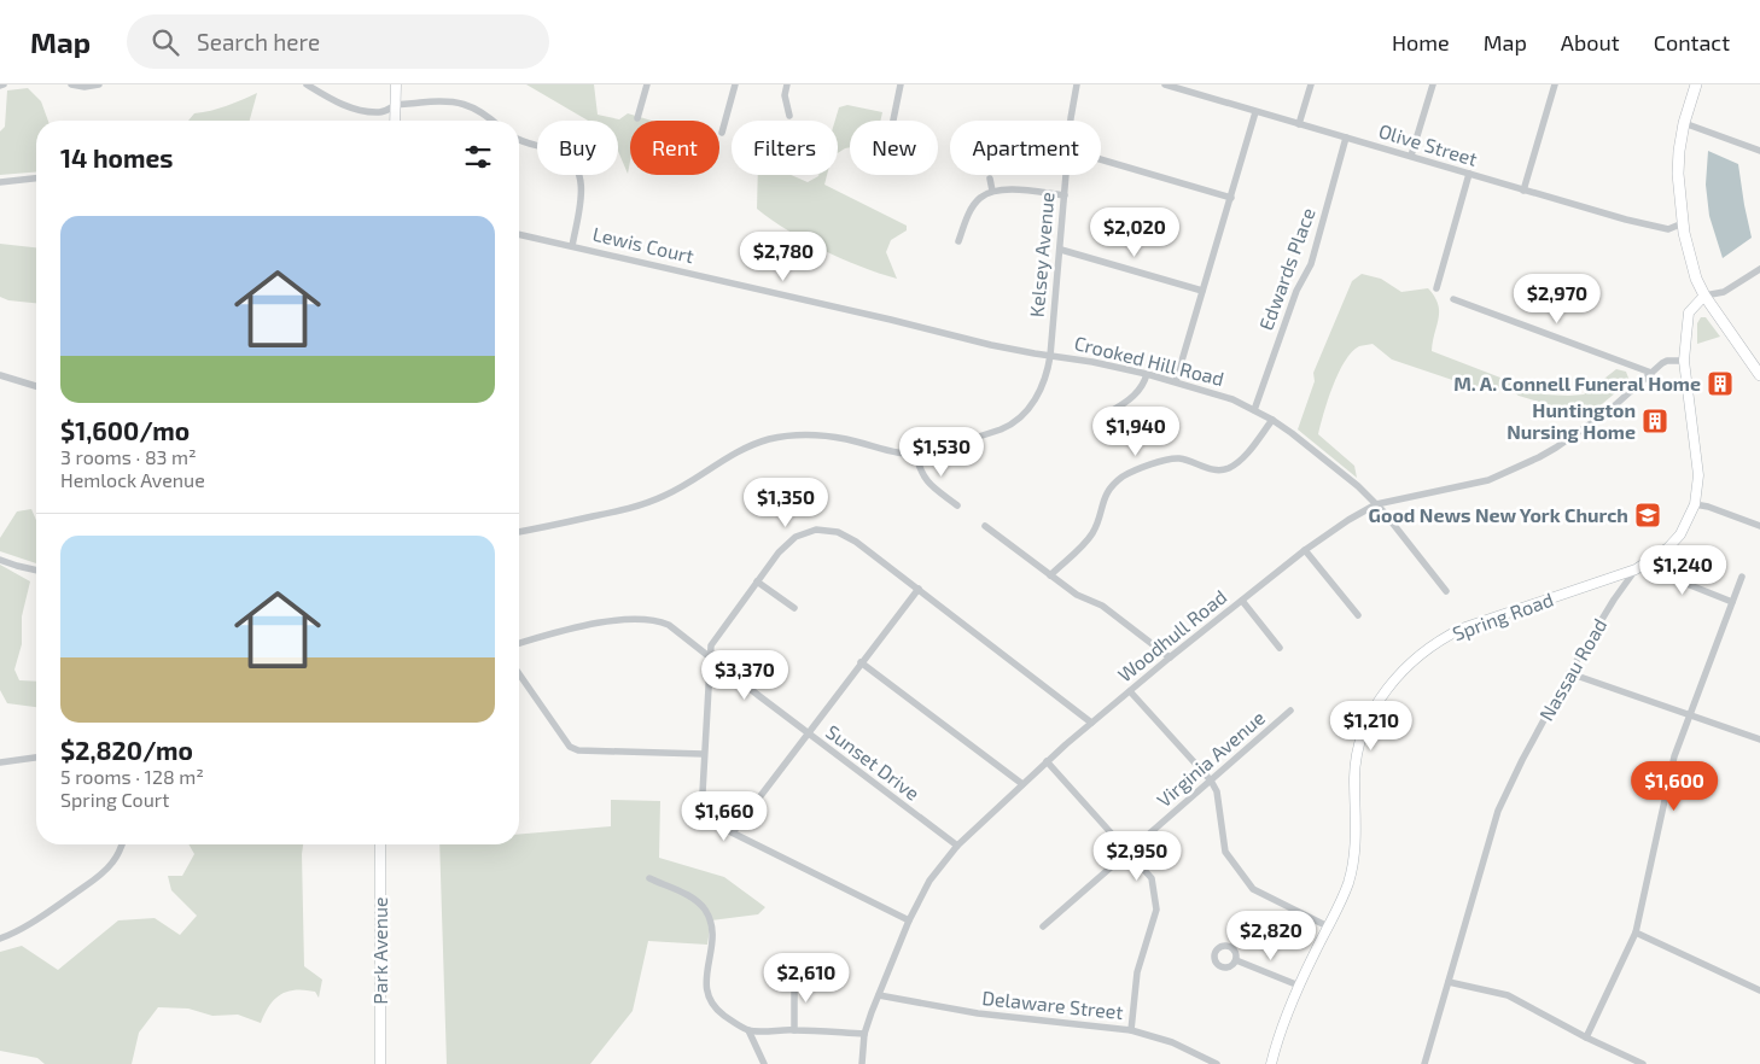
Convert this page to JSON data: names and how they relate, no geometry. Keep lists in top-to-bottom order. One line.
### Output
{"streets":{"main road":["Spring Road","Nassau Road","Park Avenue"],"street":["Olive Street","Lewis Court","Kelsey Avenue","Edwards Place","Crooked Hill Road","Woodhull Road","Virginia Avenue","Sunset Drive","Delaware Street"]},"crossings":[["Olive Street","Edwards Place"],["Lewis Court","Kelsey Avenue"],["Lewis Court","Crooked Hill Road"],["Kelsey Avenue","Crooked Hill Road"],["Edwards Place","Crooked Hill Road"],["Crooked Hill Road","Woodhull Road"],["Spring Road","Nassau Road"],["Woodhull Road","Nassau Road"],["Woodhull Road","Sunset Drive"],["Woodhull Road","Delaware Street"]],"places":{"building":["M. A. Connell Funeral Home","Huntington Nursing Home"],"school or university":["Good News New York Church"]},"page":{"header":"Map","search":"Search here","nav":["Home","Map","About","Contact"],"chip":["Buy","Rent","Filters","New","Apartment"],"heading":"14 homes","list":[{"name":"$1,600/mo","note":"3 rooms · 83 m² · Hemlock Avenue"},{"name":"$2,820/mo","note":"5 rooms · 128 m² · Spring Court"}],"price":["$2,020","$2,780","$2,970","$1,940","$1,530","$1,350","$1,240","$3,370","$1,210","$1,600","$1,660","$2,950","$2,820","$2,610"]}}
